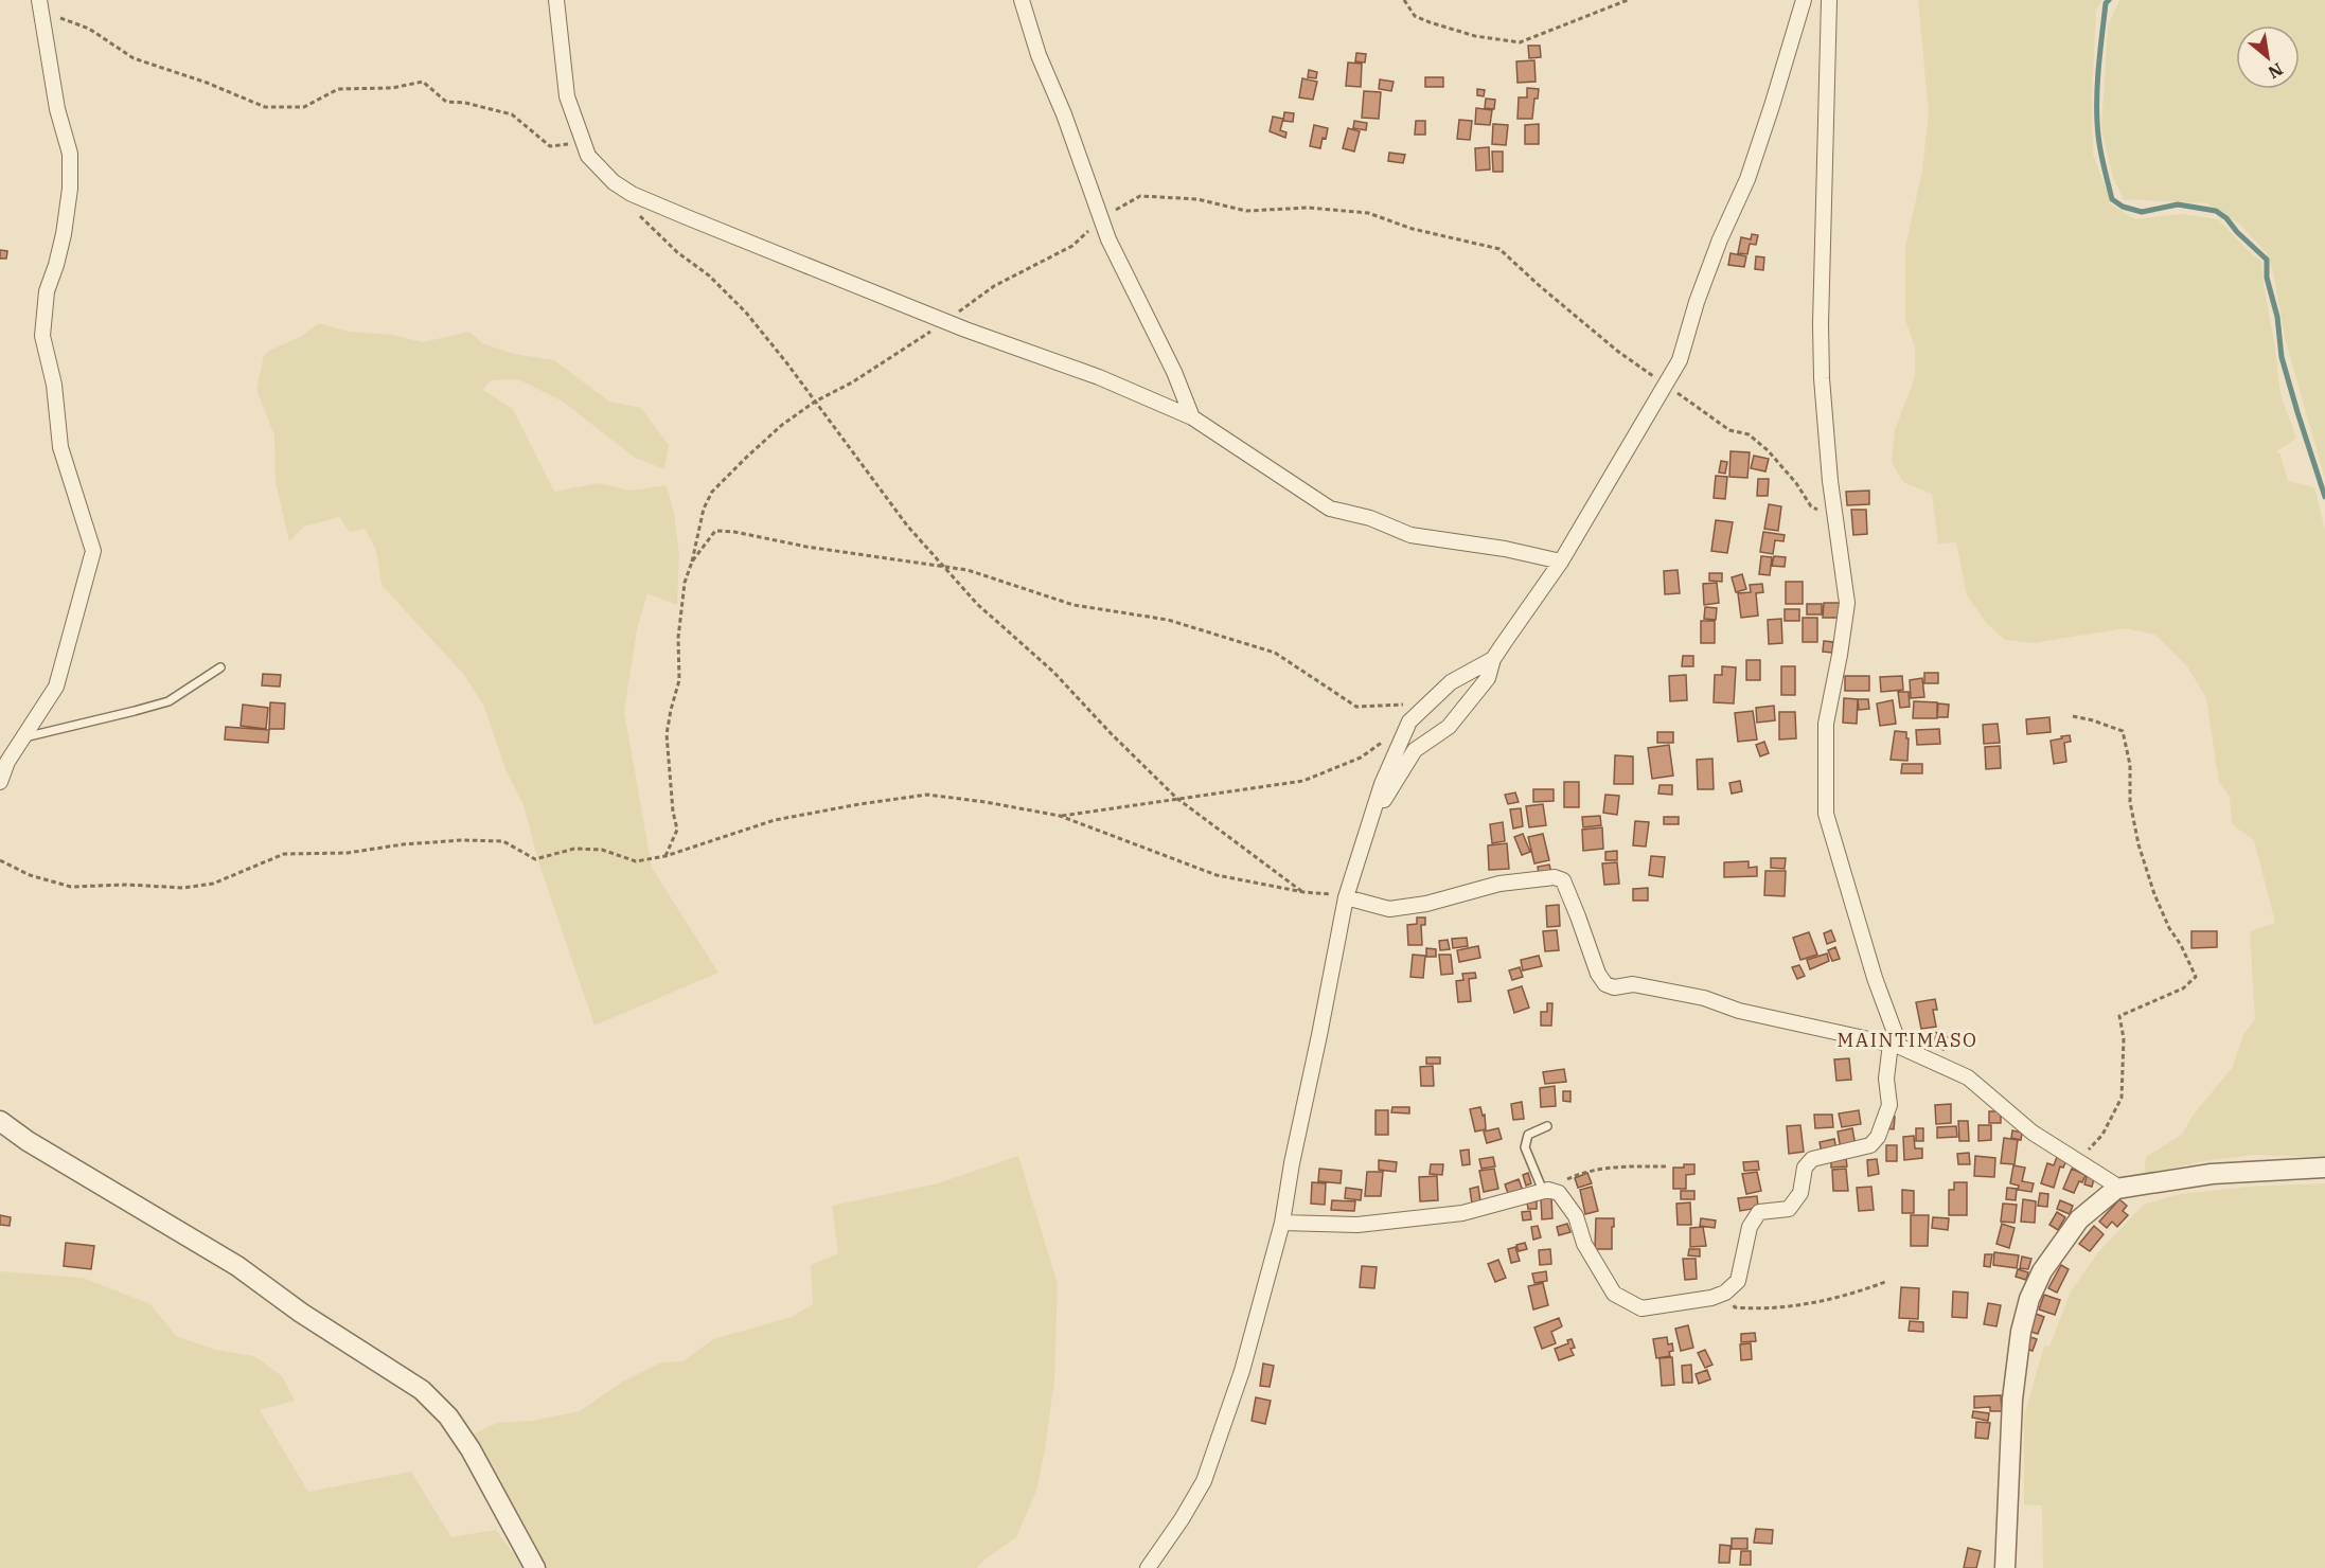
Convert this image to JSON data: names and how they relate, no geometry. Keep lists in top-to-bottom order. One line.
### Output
{"districts":["MAINTIMASO"],"north":"bottom right"}
